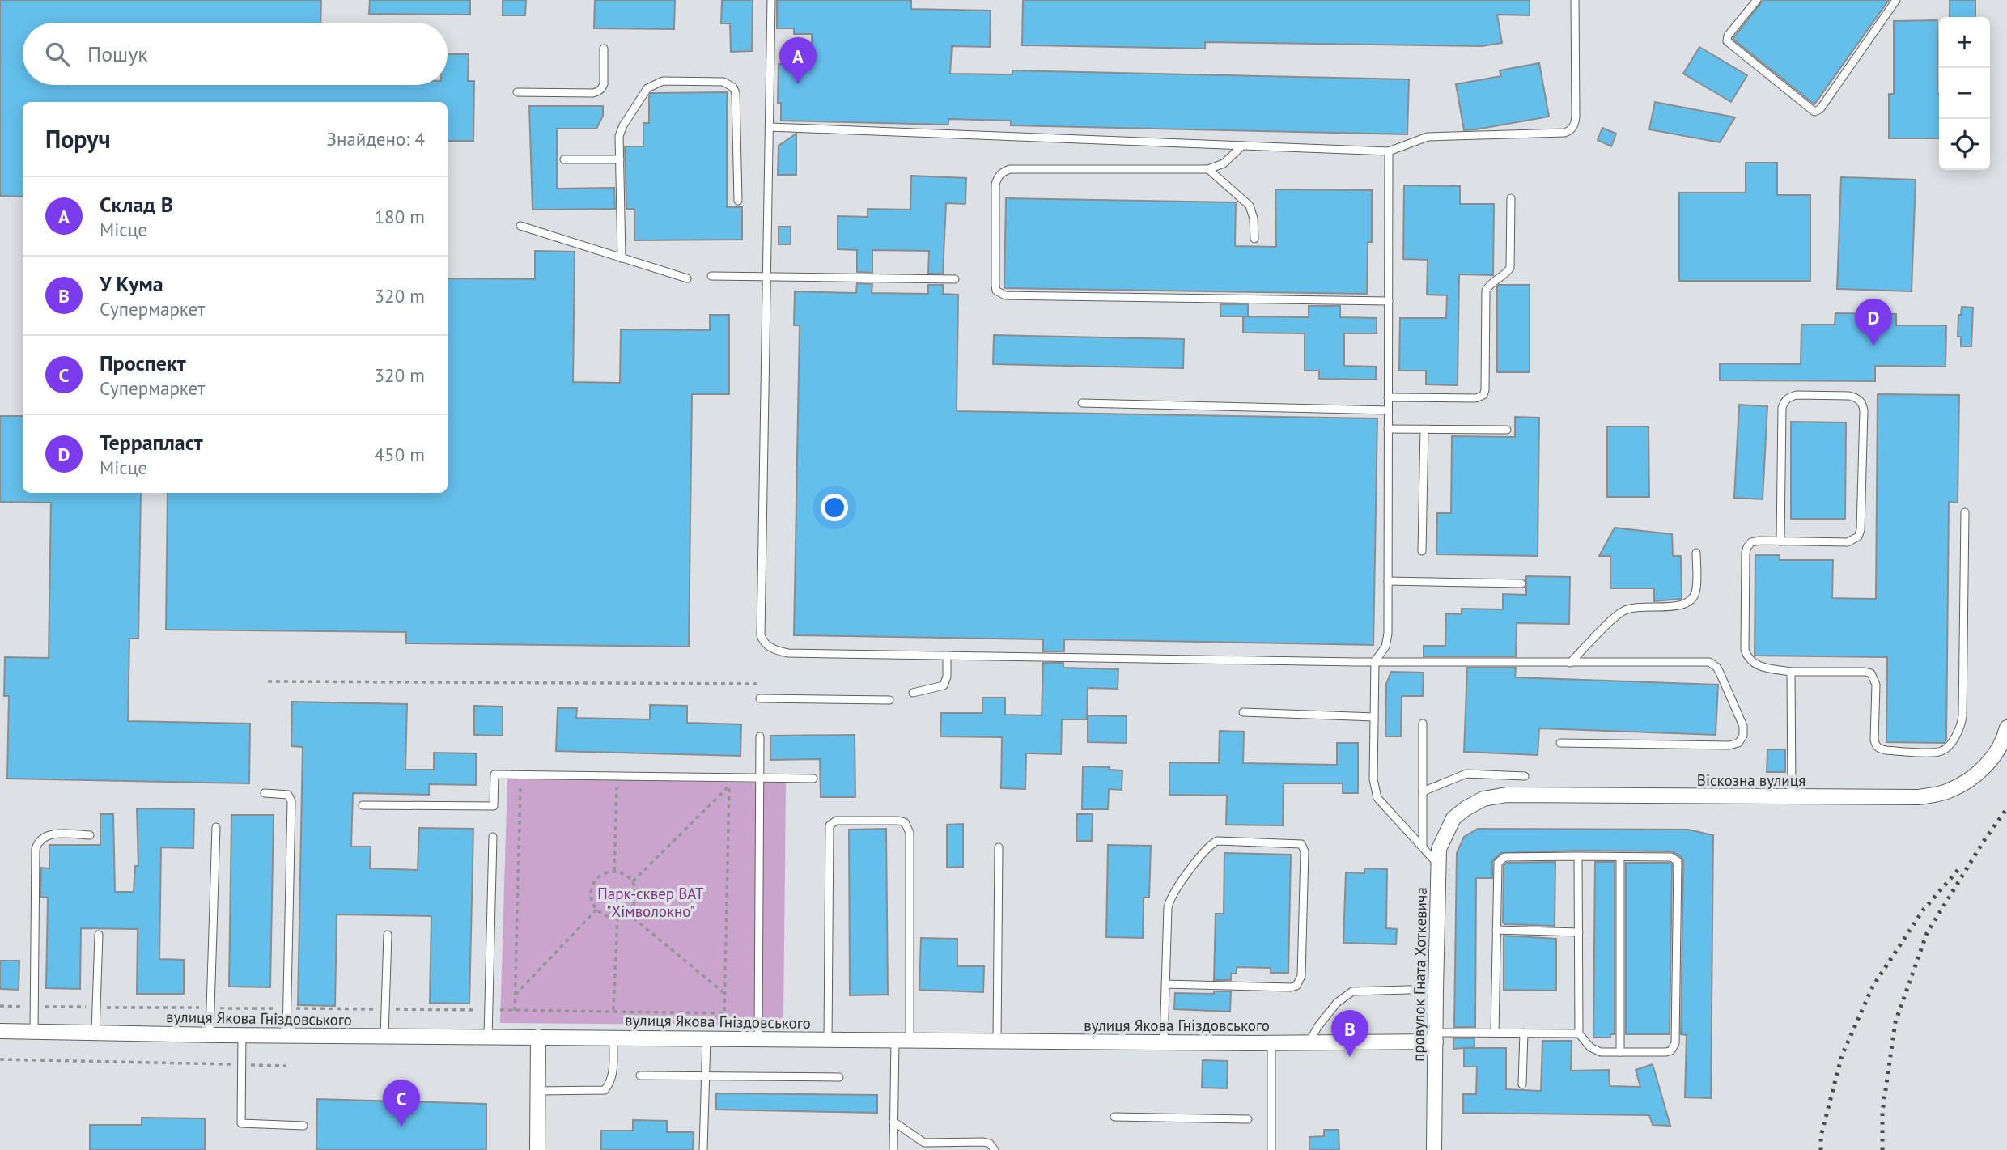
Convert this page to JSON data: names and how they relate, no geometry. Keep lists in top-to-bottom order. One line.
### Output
{"streets":{"street":["Віскозна вулиця","провулок Гната Хоткевича","вулиця Якова Гніздовського"]},"crossings":[["Віскозна вулиця","провулок Гната Хоткевича"],["провулок Гната Хоткевича","вулиця Якова Гніздовського"]],"parks":["Парк-сквер ВАТ \"Хімволокно\""],"page":{"map_buttons":["+","−"],"search":"Пошук","pins":["A","D","B","C"],"heading":["Поруч","Знайдено: 4"],"list":[{"mark":"A","name":"Склад B","note":"Місце","value":"180 m"},{"mark":"B","name":"У Кума","note":"Супермаркет","value":"320 m"},{"mark":"C","name":"Проспект","note":"Супермаркет","value":"320 m"},{"mark":"D","name":"Террапласт","note":"Місце","value":"450 m"}]}}
